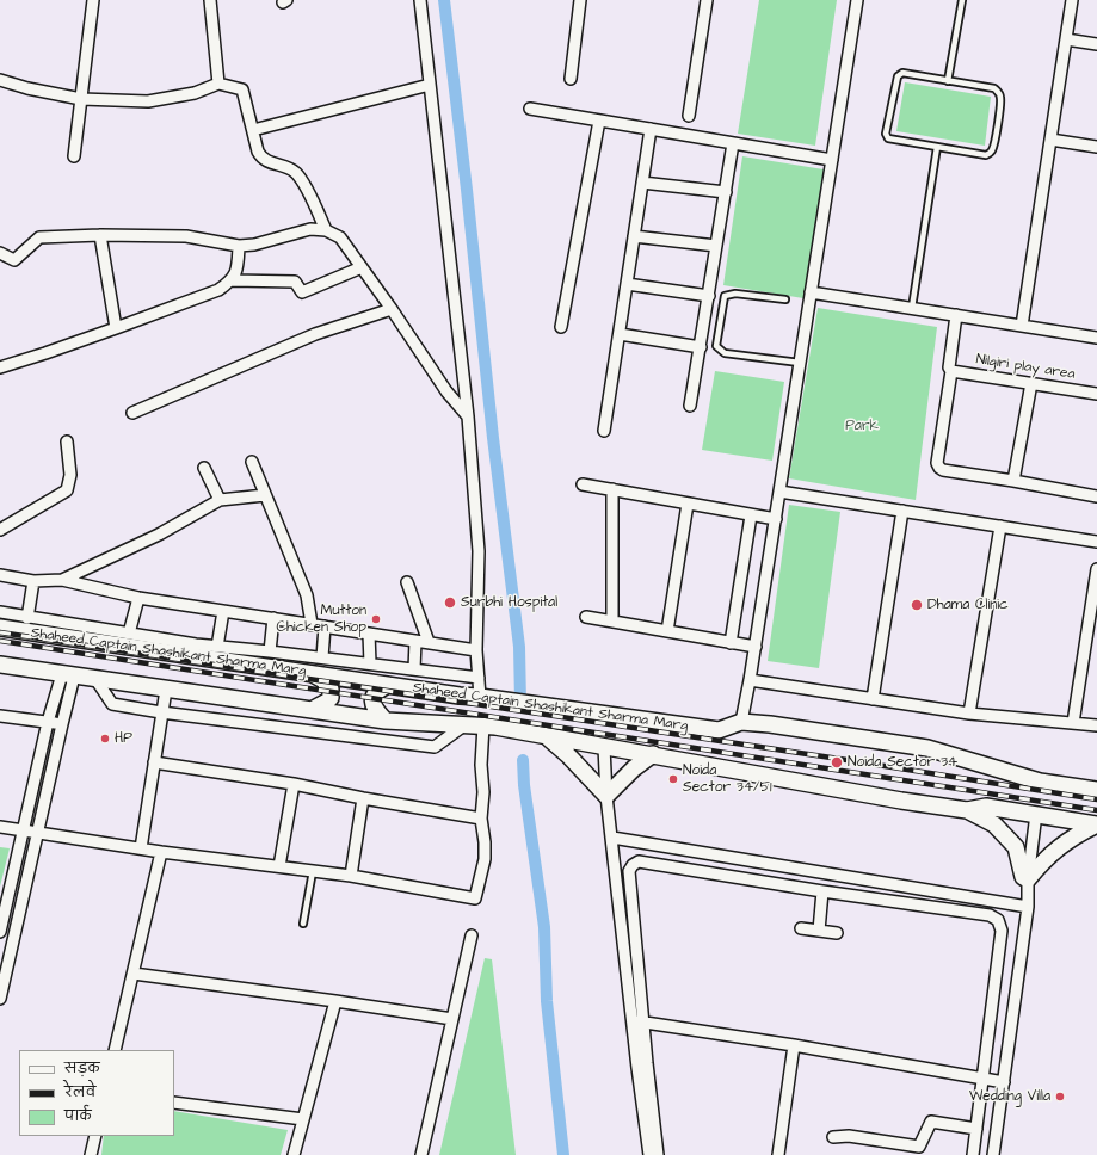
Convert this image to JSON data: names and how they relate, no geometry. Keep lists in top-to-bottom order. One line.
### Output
{"streets":{"main road":["Shaheed Captain Shashikant Sharma Marg"],"street":["Nilgiri play area"]},"parks":["Park"],"places":["Surbhi Hospital","Dhama Clinic","Mutton Chicken Shop","HP","Noida Sector 34","Noida Sector 34/51","Wedding Villa"],"legend":["सड़क","रेलवे","पार्क"]}
